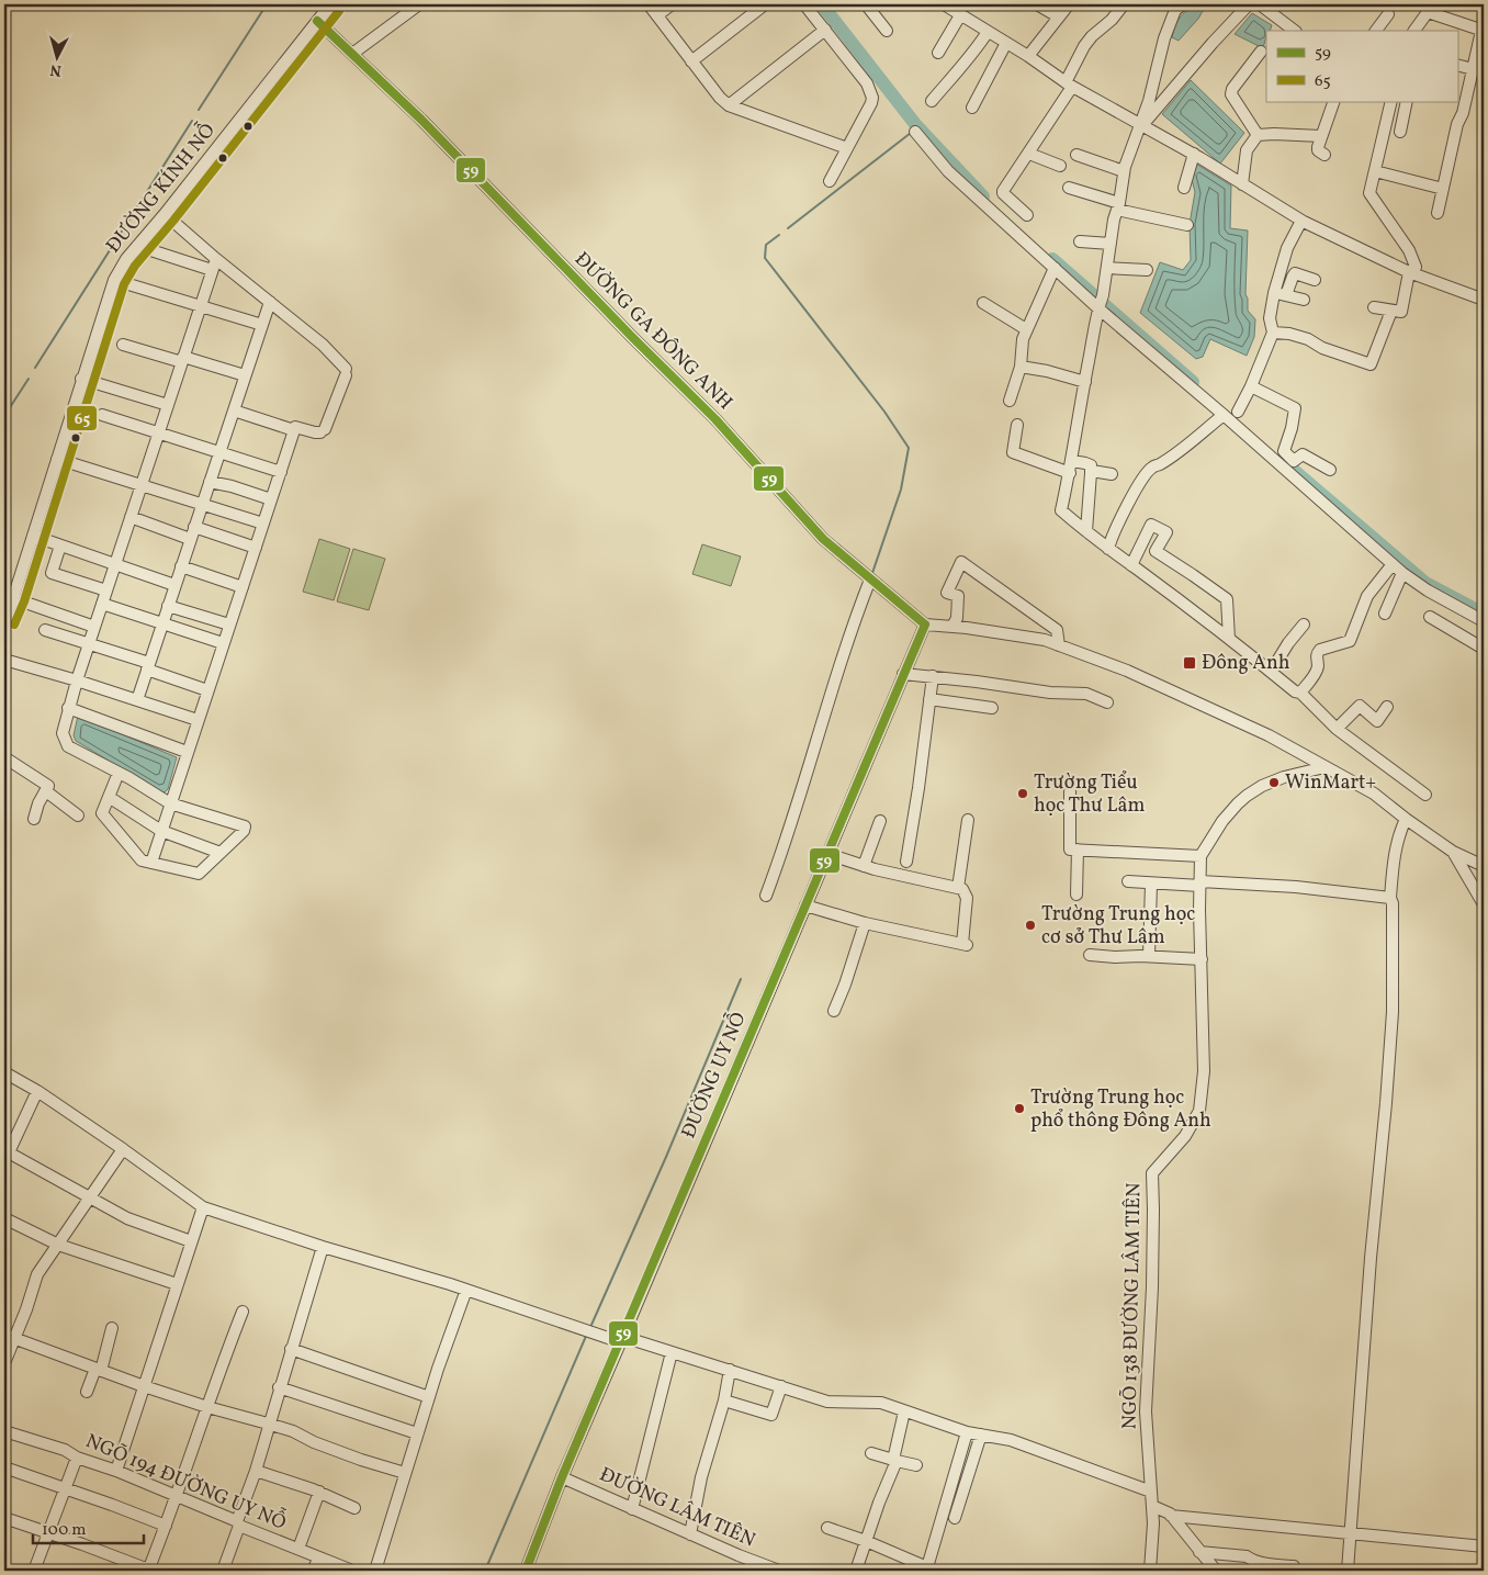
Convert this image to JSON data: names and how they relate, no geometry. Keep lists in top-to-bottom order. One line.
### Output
{"streets":{"street":["ĐƯỜNG KÍNH NỖ","ĐƯỜNG GA ĐÔNG ANH","ĐƯỜNG UY NỖ","NGÕ 138 ĐƯỜNG LÂM TIÊN","NGÕ 194 ĐƯỜNG UY NỖ","ĐƯỜNG LÂM TIÊN"]},"crossings":[["ĐƯỜNG KÍNH NỖ","ĐƯỜNG GA ĐÔNG ANH"],["ĐƯỜNG GA ĐÔNG ANH","ĐƯỜNG UY NỖ"],["ĐƯỜNG UY NỖ","ĐƯỜNG LÂM TIÊN"]],"places":{"transit":["Đông Anh"],"other":["WinMart+","Trường Tiểu học Thư Lâm","Trường Trung học cơ sở Thư Lâm","Trường Trung học phổ thông Đông Anh"]},"lines":["transit line 65","transit line 59"],"legend":["59","65"],"scale_bar":"100 m","north":"bottom"}
